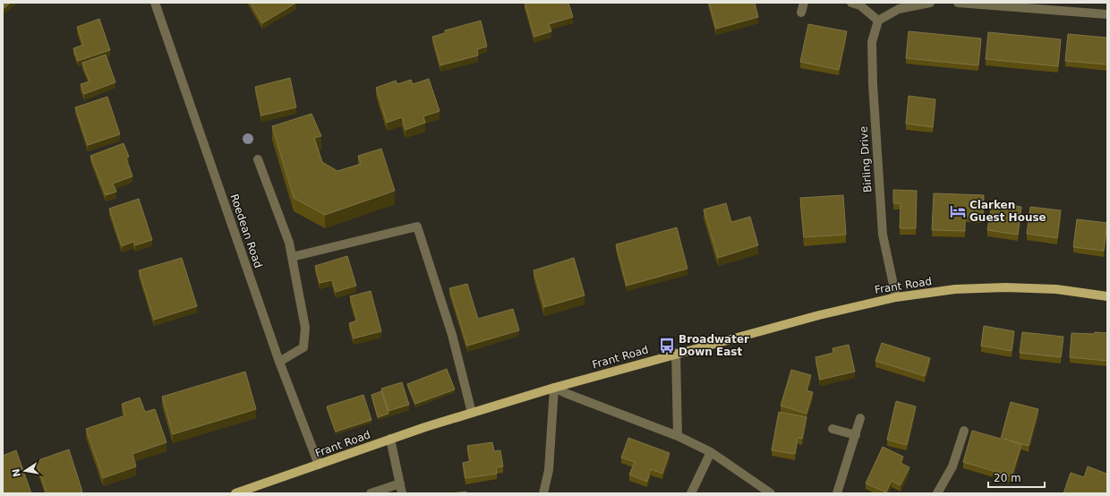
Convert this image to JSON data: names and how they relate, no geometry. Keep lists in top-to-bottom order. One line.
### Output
{"streets":{"main road":["Frant Road"],"street":["Birling Drive","Roedean Road"]},"crossings":[["Birling Drive","Frant Road"],["Roedean Road","Frant Road"]],"places":{"hotel":["Clarken Guest House"],"bus stop":["Broadwater Down East"]},"scale_bar":"20 m","north":"left"}
